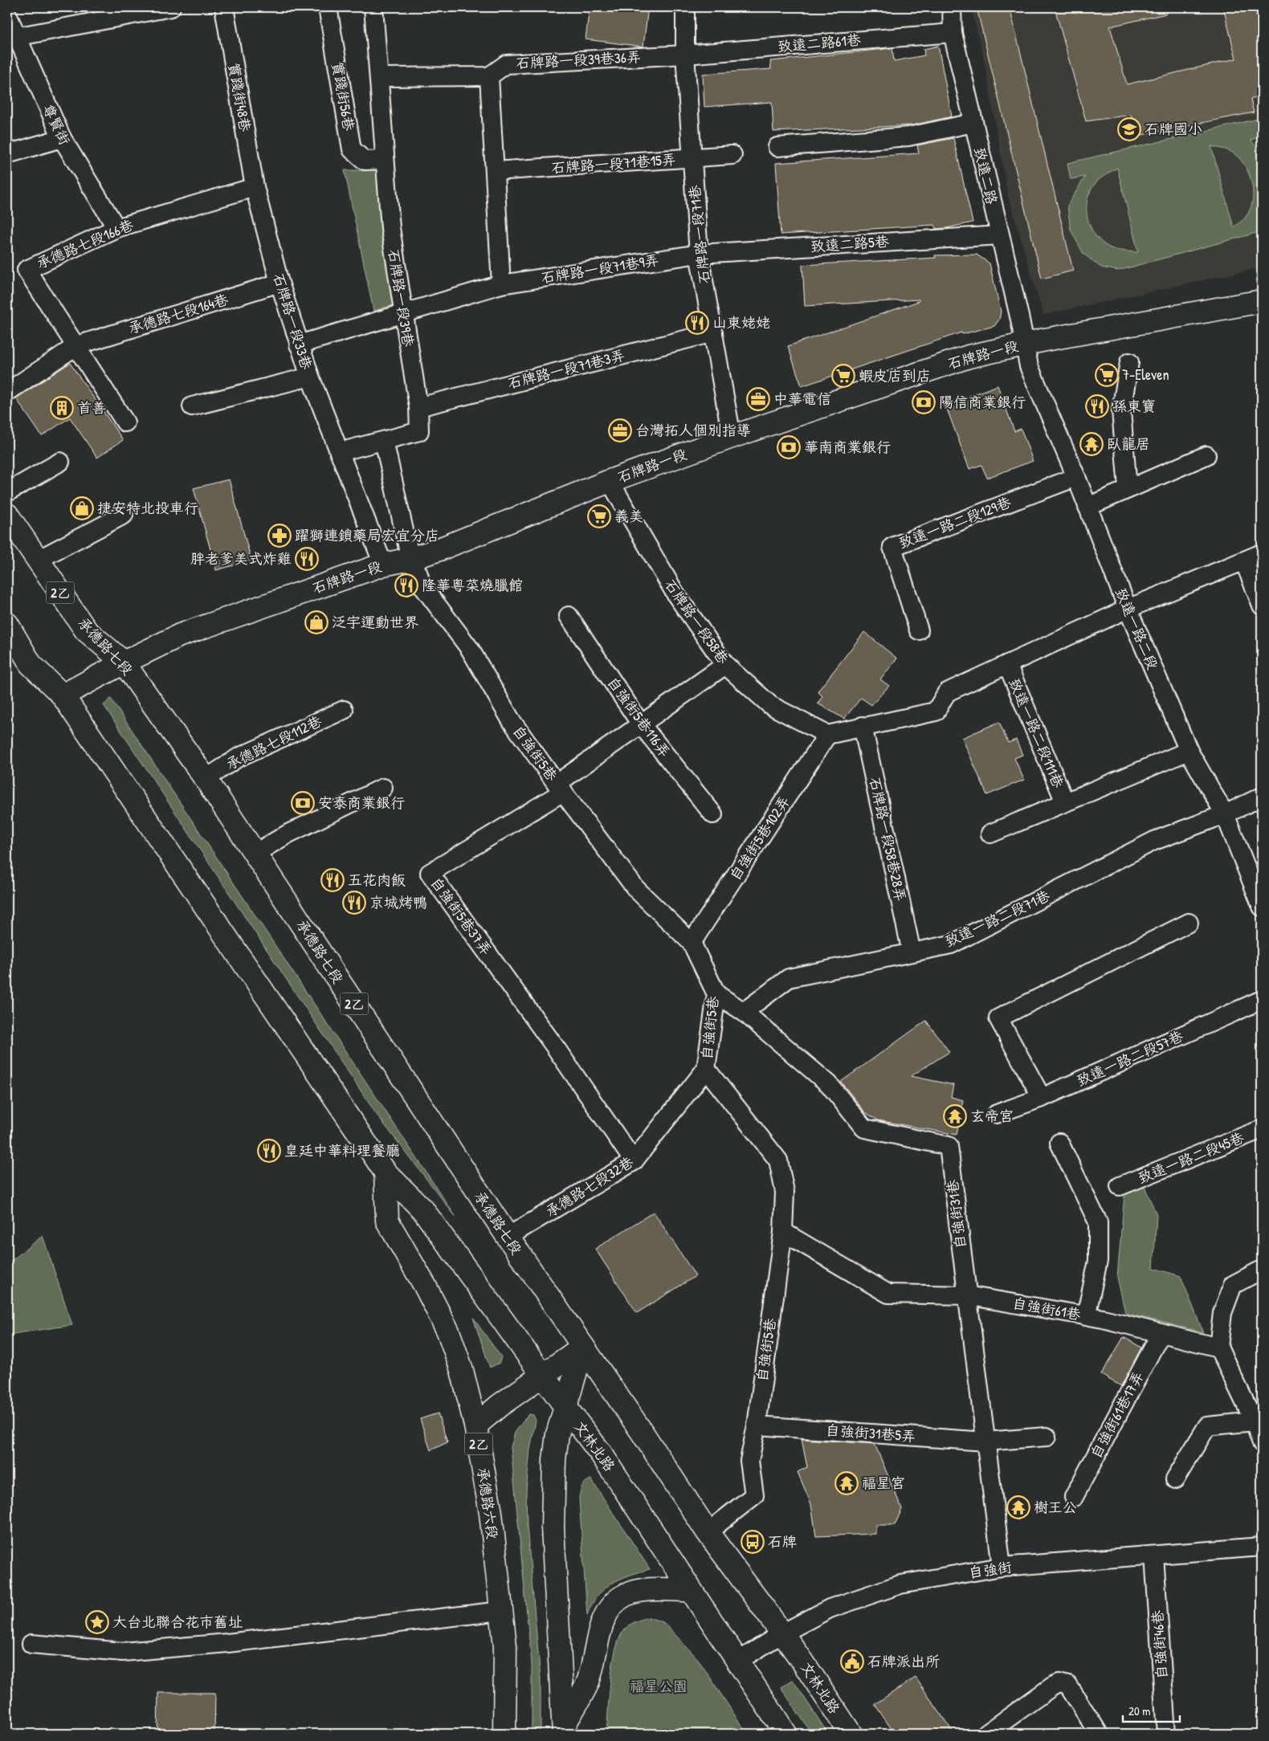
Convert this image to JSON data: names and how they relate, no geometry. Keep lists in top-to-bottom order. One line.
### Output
{"streets":{"main road":["石牌路一段","2乙","承德路七段","文林北路","承德路六段"],"street":["致遠二路61巷","石牌路一段39巷36弄","實踐街56巷","實踐街48巷","尊賢街","石牌路一段71巷15弄","致遠二路","石牌路一段71巷","承德路七段166巷","致遠二路5巷","石牌路一段71巷9弄","石牌路一段39巷","承德路七段164巷","石牌路一段33巷","石牌路一段71巷3弄","致遠一路二段129巷","石牌路一段58巷","致遠一路二段","自強街5巷116弄","致遠一路二段111巷","承德路七段112巷","自強街5巷","自強街5巷102弄","石牌路一段58巷28弄","自強街5巷37弄","致遠一路二段71巷","致遠一路二段57巷","致遠一路二段45巷","承德路七段32巷","自強街31巷","自強街61巷","自強街61巷17弄","自強街31巷5弄","自強街","自強街46巷"]},"crossings":[["致遠二路61巷","石牌路一段39巷36弄"],["致遠二路61巷","致遠二路"],["致遠二路61巷","石牌路一段71巷"],["石牌路一段39巷36弄","石牌路一段71巷"],["實踐街56巷","石牌路一段39巷"],["實踐街48巷","承德路七段166巷"],["實踐街48巷","石牌路一段33巷"],["尊賢街","承德路七段166巷"],["石牌路一段71巷15弄","石牌路一段71巷"],["致遠二路","致遠二路5巷"],["致遠二路","石牌路一段"],["致遠二路","致遠一路二段"],["石牌路一段71巷","致遠二路5巷"],["石牌路一段71巷","石牌路一段71巷9弄"],["石牌路一段71巷","石牌路一段"],["石牌路一段71巷","石牌路一段71巷3弄"],["承德路七段166巷","承德路七段164巷"],["承德路七段166巷","石牌路一段33巷"],["致遠二路5巷","石牌路一段71巷9弄"],["石牌路一段71巷9弄","石牌路一段39巷"],["石牌路一段71巷9弄","石牌路一段33巷"],["石牌路一段39巷","石牌路一段71巷3弄"],["承德路七段164巷","石牌路一段33巷"],["石牌路一段33巷","石牌路一段"],["石牌路一段","石牌路一段58巷"],["石牌路一段","致遠一路二段"],["石牌路一段","承德路七段"],["石牌路一段","自強街5巷"],["致遠一路二段129巷","致遠一路二段"],["石牌路一段58巷","自強街5巷102弄"],["致遠一路二段","致遠一路二段111巷"],["致遠一路二段","致遠一路二段71巷"],["承德路七段","承德路七段112巷"],["承德路七段","承德路七段32巷"],["承德路七段","文林北路"],["致遠一路二段111巷","石牌路一段58巷28弄"],["自強街5巷","自強街5巷102弄"],["自強街5巷","自強街5巷37弄"],["自強街5巷","承德路七段32巷"],["自強街5巷","自強街31巷"],["自強街5巷","自強街61巷"],["自強街5巷","自強街31巷5弄"],["自強街5巷","文林北路"],["石牌路一段58巷28弄","致遠一路二段71巷"],["自強街5巷37弄","承德路七段32巷"],["致遠一路二段71巷","自強街31巷"],["自強街31巷","自強街61巷"],["自強街31巷","自強街31巷5弄"],["自強街31巷","自強街"],["自強街61巷","自強街61巷17弄"],["文林北路","承德路六段"],["文林北路","自強街"],["自強街","自強街46巷"]],"parks":["福星公園"],"places":{"school or university":["石牌國小"],"restaurant":["山東姥姥","孫東寶","胖老爹美式炸雞","隆華粵菜燒臘館","五花肉飯","京城烤鴨","皇廷中華料理餐廳"],"supermarket":["7-Eleven","蝦皮店到店","義美"],"office":["中華電信","台灣拓人個別指導"],"bank":["陽信商業銀行","華南商業銀行","安泰商業銀行"],"building":["首善"],"temple":["臥龍居","玄帝宮","福星宮","樹王公"],"shop":["捷安特北投車行","泛宇運動世界"],"pharmacy":["躍獅連鎖藥局宏宜分店"],"bus stop":["石牌"],"place":["大台北聯合花市舊址"],"public building":["石牌派出所"]},"scale_bar":"20 m"}
